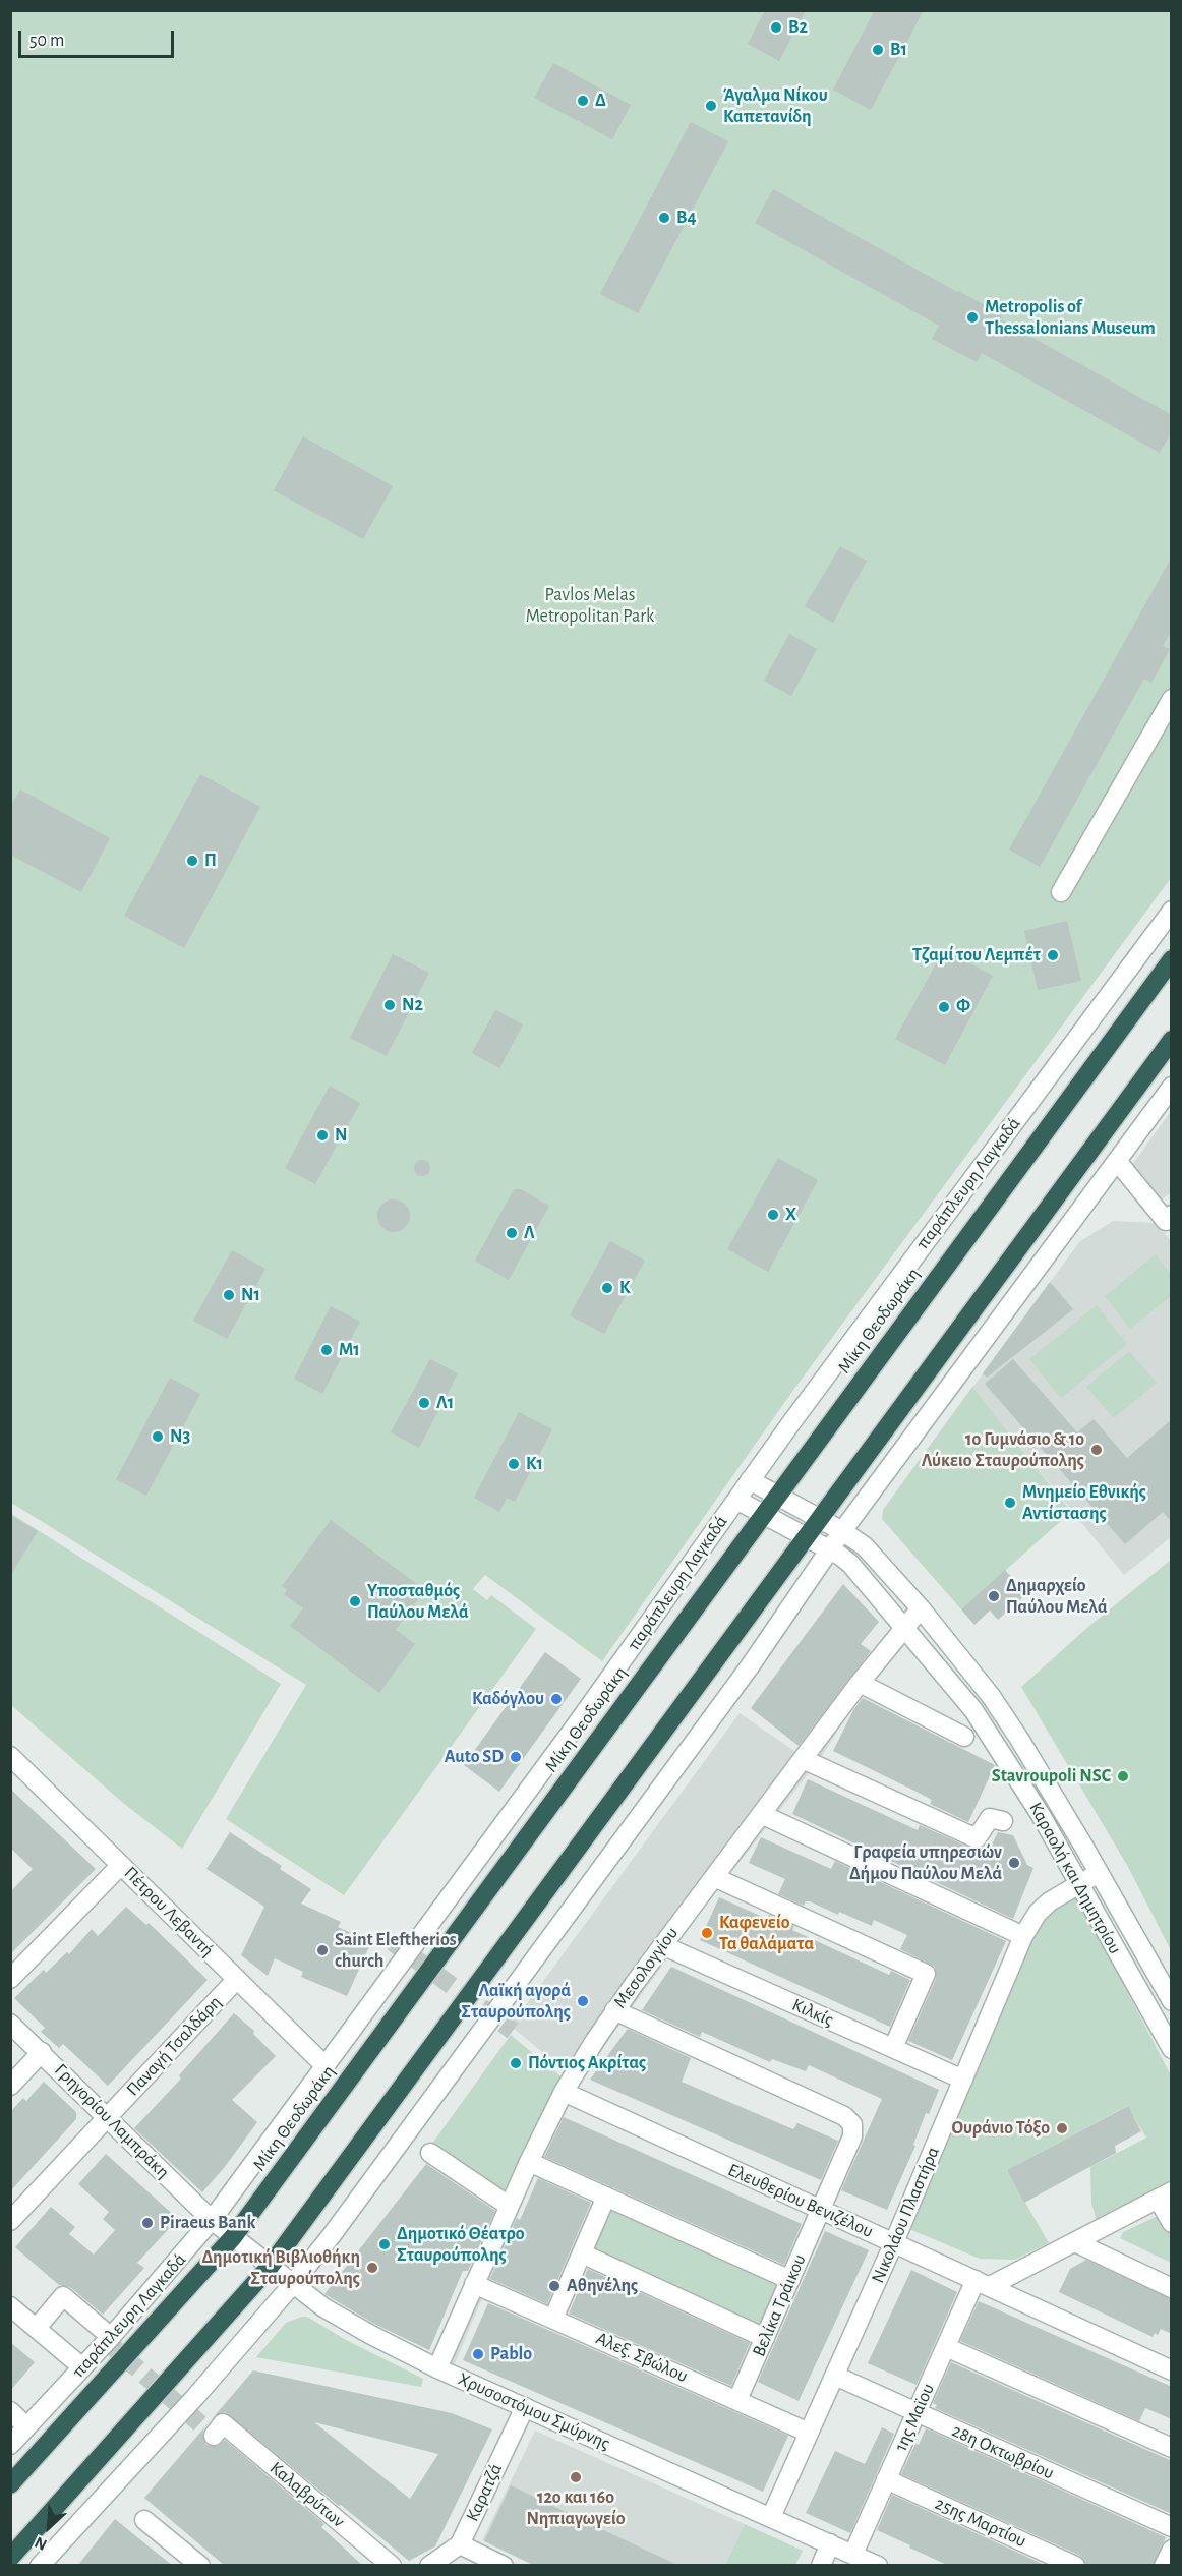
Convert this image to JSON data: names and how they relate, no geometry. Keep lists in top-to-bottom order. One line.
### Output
{"streets":{"highway":["Μίκη Θεοδωράκη"],"street":["παράπλευρη Λαγκαδά","Καραολή και Δημητρίου","Πέτρου Λεβαντή","Μεσολογγίου","Κιλκίς","Παναγή Τσαλδάρη","Γρηγορίου Λαμπράκη","Ελευθερίου Βενιζέλου","Νικολάου Πλαστήρα","Βελίκα Τράικου","Αλεξ. Σβώλου","Χρυσοστόμου Σμύρνης","1ης Μαϊου","28η Οκτωβρίου","Καρατζά","Καλαβρύτων","25ης Μαρτίου"]},"crossings":[["παράπλευρη Λαγκαδά","Καραολή και Δημητρίου"],["παράπλευρη Λαγκαδά","Πέτρου Λεβαντή"],["παράπλευρη Λαγκαδά","Γρηγορίου Λαμπράκη"],["παράπλευρη Λαγκαδά","Χρυσοστόμου Σμύρνης"],["Μίκη Θεοδωράκη","Καραολή και Δημητρίου"],["Μίκη Θεοδωράκη","Χρυσοστόμου Σμύρνης"],["Καραολή και Δημητρίου","Μεσολογγίου"],["Καραολή και Δημητρίου","Νικολάου Πλαστήρα"],["Πέτρου Λεβαντή","Παναγή Τσαλδάρη"],["Μεσολογγίου","Κιλκίς"],["Μεσολογγίου","Ελευθερίου Βενιζέλου"],["Μεσολογγίου","Βελίκα Τράικου"],["Μεσολογγίου","Αλεξ. Σβώλου"],["Μεσολογγίου","Χρυσοστόμου Σμύρνης"],["Κιλκίς","Νικολάου Πλαστήρα"],["Παναγή Τσαλδάρη","Γρηγορίου Λαμπράκη"],["Γρηγορίου Λαμπράκη","Χρυσοστόμου Σμύρνης"],["Ελευθερίου Βενιζέλου","Νικολάου Πλαστήρα"],["Ελευθερίου Βενιζέλου","Βελίκα Τράικου"],["Ελευθερίου Βενιζέλου","1ης Μαϊου"],["Νικολάου Πλαστήρα","Αλεξ. Σβώλου"],["Νικολάου Πλαστήρα","Χρυσοστόμου Σμύρνης"],["Νικολάου Πλαστήρα","28η Οκτωβρίου"],["Βελίκα Τράικου","Αλεξ. Σβώλου"],["Χρυσοστόμου Σμύρνης","1ης Μαϊου"],["Χρυσοστόμου Σμύρνης","Καρατζά"],["1ης Μαϊου","28η Οκτωβρίου"],["1ης Μαϊου","25ης Μαρτίου"]],"parks":["Pavlos Melas Metropolitan Park"],"places":["Β2","Β1","Δ","Άγαλμα Νίκου Καπετανίδη","Β4","Metropolis of Thessalonians Museum","Π","Τζαμί του Λεμπέτ","Ν2","Φ","Ν","Χ","Λ","Κ","Ν1","Μ1","Λ1","Ν3","1ο Γυμνάσιο & 1ο Λύκειο Σταυρούπολης","Κ1","Μνημείο Εθνικής Αντίστασης","Δημαρχείο Παύλου Μελά","Υποσταθμός Παύλου Μελά","Καδόγλου","Auto SD","Stavroupoli NSC","Γραφεία υπηρεσιών Δήμου Παύλου Μελά","Καφενείο Τα θαλάματα","Saint Eleftherios church","Λαϊκή αγορά Σταυρούπολης","Πόντιος Ακρίτας","Ουράνιο Τόξο","Piraeus Bank","Δημοτικό Θέατρο Σταυρούπολης","Δημοτική Βιβλιοθήκη Σταυρούπολης","Αθηνέλης","Pablo","12ο και 16ο Νηπιαγωγείο"],"scale_bar":"50 m","north":"bottom left"}
